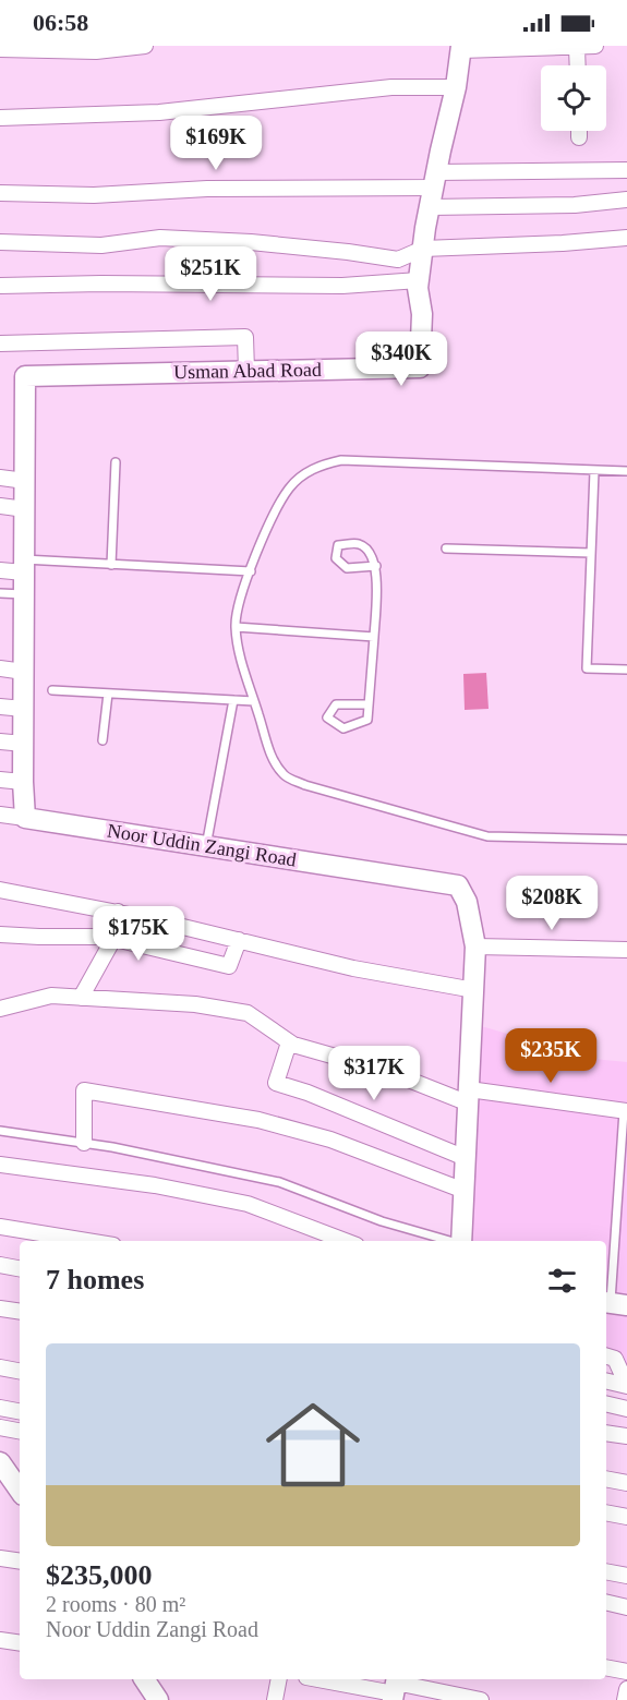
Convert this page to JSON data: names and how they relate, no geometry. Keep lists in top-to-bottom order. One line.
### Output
{"streets":{"street":["Usman Abad Road","Noor Uddin Zangi Road"]},"page":{"status":"06:58","price":["$169K","$251K","$340K","$208K","$175K","$235K","$317K"],"heading":"7 homes","list":[{"name":"$235,000","note":"2 rooms · 80 m² · Noor Uddin Zangi Road"}]}}
